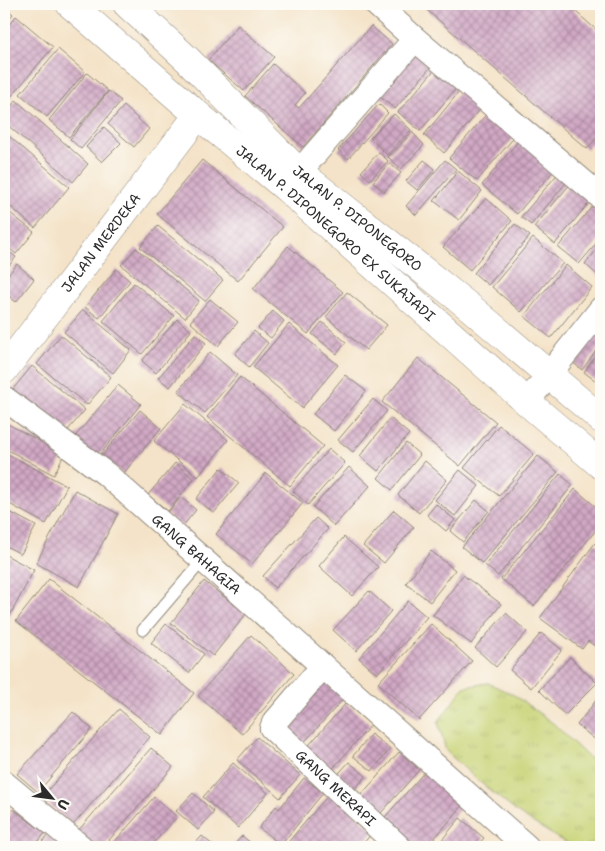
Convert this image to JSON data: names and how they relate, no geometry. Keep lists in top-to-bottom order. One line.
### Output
{"streets":{"main road":["JALAN P. DIPONEGORO","JALAN P. DIPONEGORO EX SUKAJADI","JALAN MERDEKA"],"street":["GANG BAHAGIA","GANG MERAPI"]},"crossings":[["JALAN P. DIPONEGORO EX SUKAJADI","JALAN MERDEKA"],["GANG BAHAGIA","GANG MERAPI"]],"north":"bottom right"}
